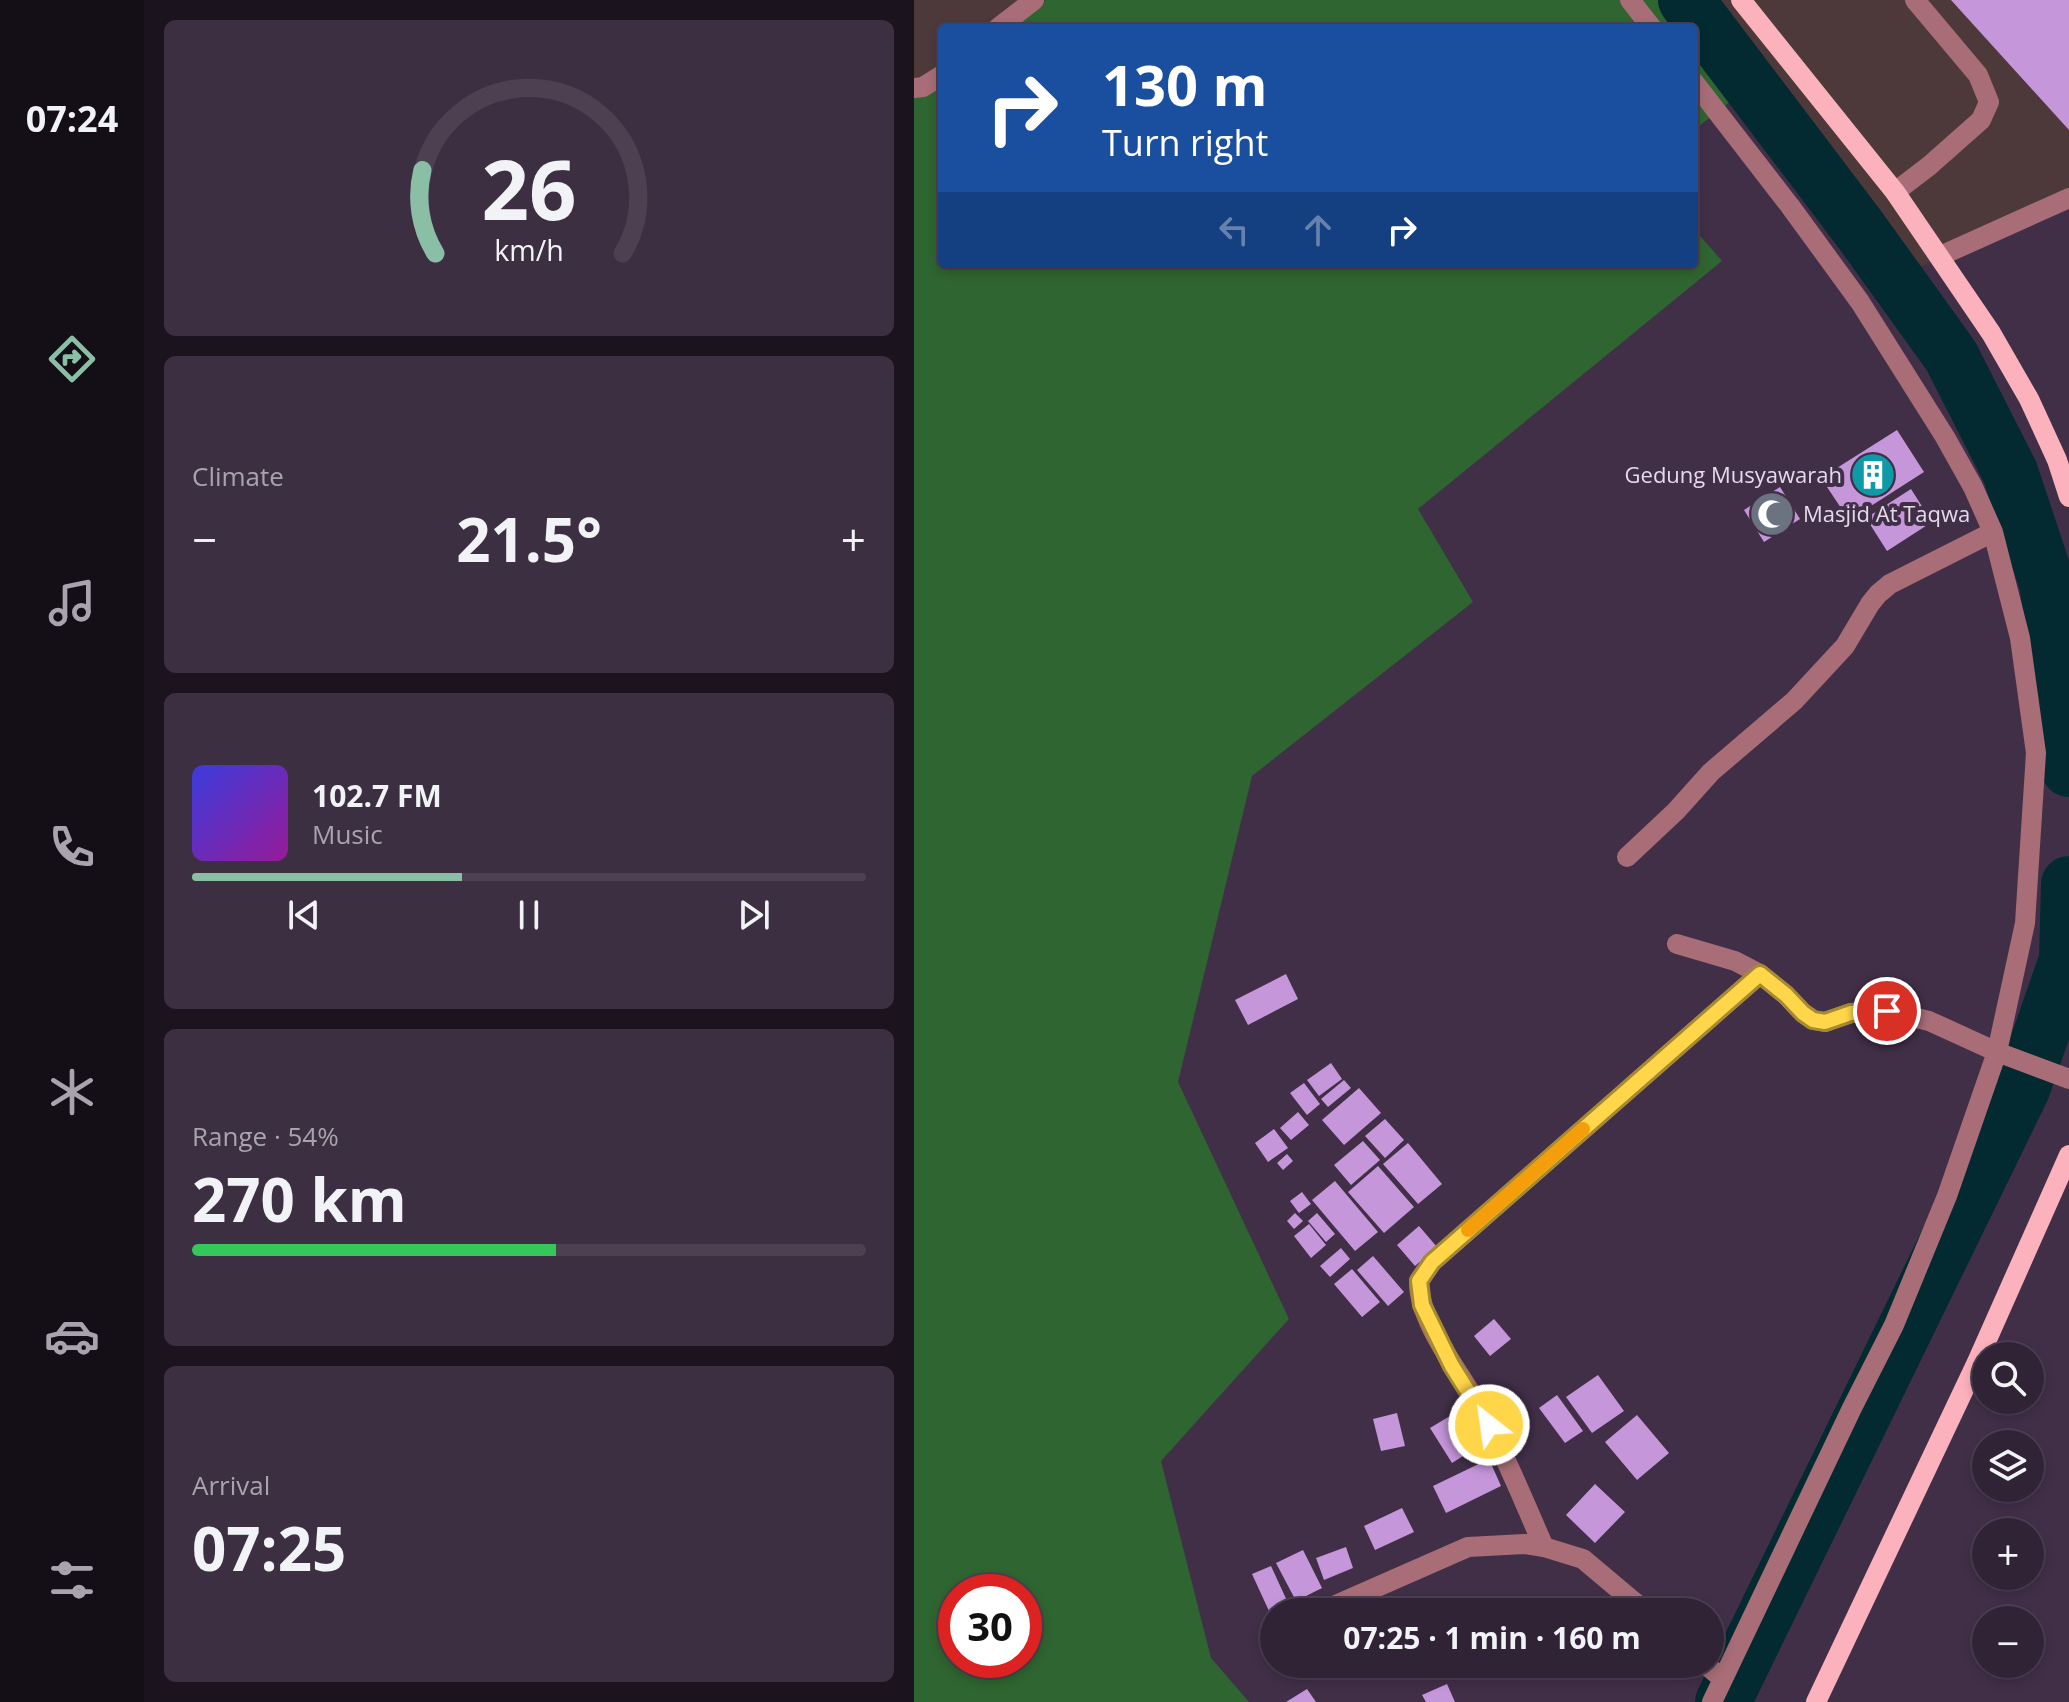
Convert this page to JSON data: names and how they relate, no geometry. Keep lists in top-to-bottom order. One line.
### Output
{"places":{"building":["Gedung Musyawarah"],"mosque":["Masjid At Taqwa"]},"page":{"tabs":"07:24","turn":["130 m","Turn right"],"tile":["Climate",["Range · 54%","270 km"],["Arrival","07:25"]],"heat":["−","21.5°","+"],"song":["102.7 FM","Music"],"map_buttons":["+","−"],"limit":"30","trip":"07:25 · 1 min · 160 m","gauge":["26","km/h"]}}
